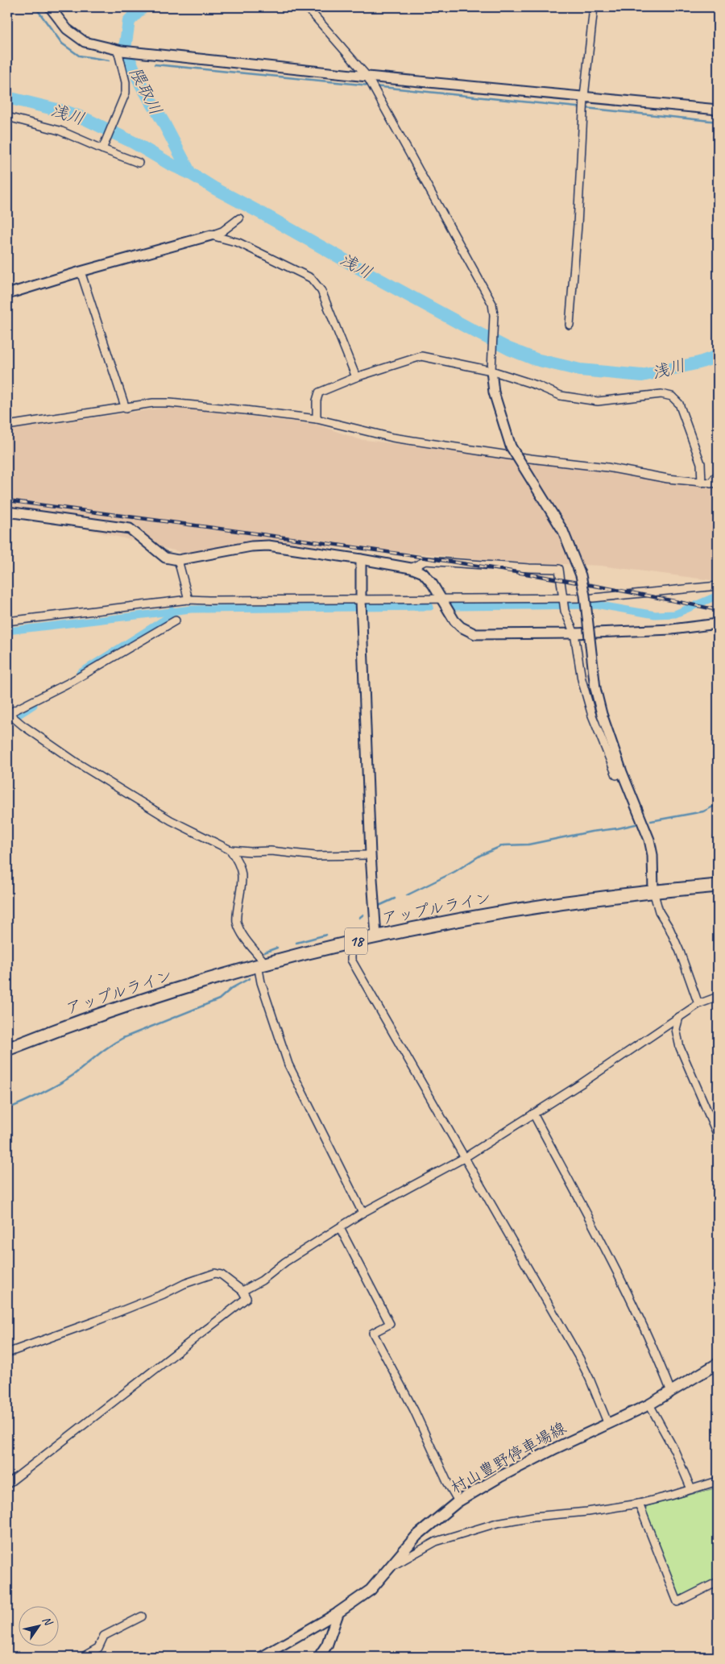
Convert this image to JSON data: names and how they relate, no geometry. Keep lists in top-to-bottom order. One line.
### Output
{"streets":{"highway":["アップルライン","18"],"main road":["村山豊野停車場線"]},"water":["隈取川","浅川"],"north":"top right"}
